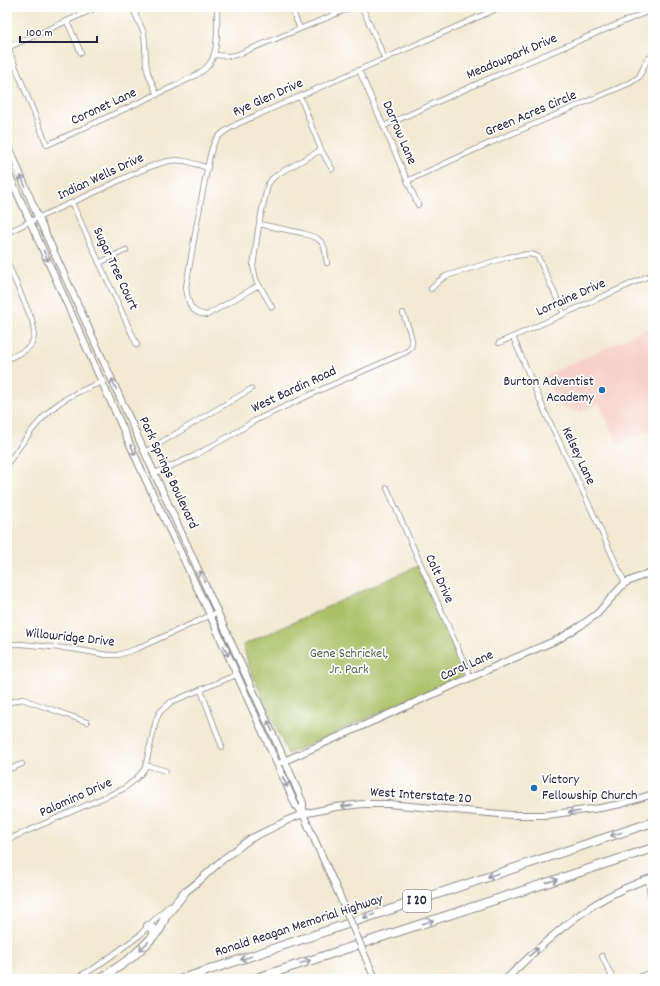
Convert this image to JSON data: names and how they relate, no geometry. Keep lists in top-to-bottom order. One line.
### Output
{"streets":{"highway":["I 20","Ronald Reagan Memorial Highway"],"main road":["Park Springs Boulevard","Carol Lane","West Interstate 20"],"street":["Meadowpark Drive","Rye Glen Drive","Coronet Lane","Green Acres Circle","Darrow Lane","Indian Wells Drive","Sugar Tree Court","Lorraine Drive","West Bardin Road","Kelsey Lane","Colt Drive","Willowridge Drive","Palomino Drive"]},"crossings":[["Meadowpark Drive","Darrow Lane"],["Rye Glen Drive","Darrow Lane"],["Rye Glen Drive","Indian Wells Drive"],["Green Acres Circle","Darrow Lane"],["Indian Wells Drive","Sugar Tree Court"],["Indian Wells Drive","Park Springs Boulevard"],["Lorraine Drive","Kelsey Lane"],["West Bardin Road","Park Springs Boulevard"],["Kelsey Lane","Carol Lane"],["Park Springs Boulevard","Willowridge Drive"],["Park Springs Boulevard","Carol Lane"],["Park Springs Boulevard","West Interstate 20"],["Park Springs Boulevard","Palomino Drive"],["Colt Drive","Carol Lane"]],"one_way":["West Interstate 20"],"parks":["Gene Schrickel, Jr. Park"],"places":["Burton Adventist Academy","Victory Fellowship Church"],"scale_bar":"100 m"}
